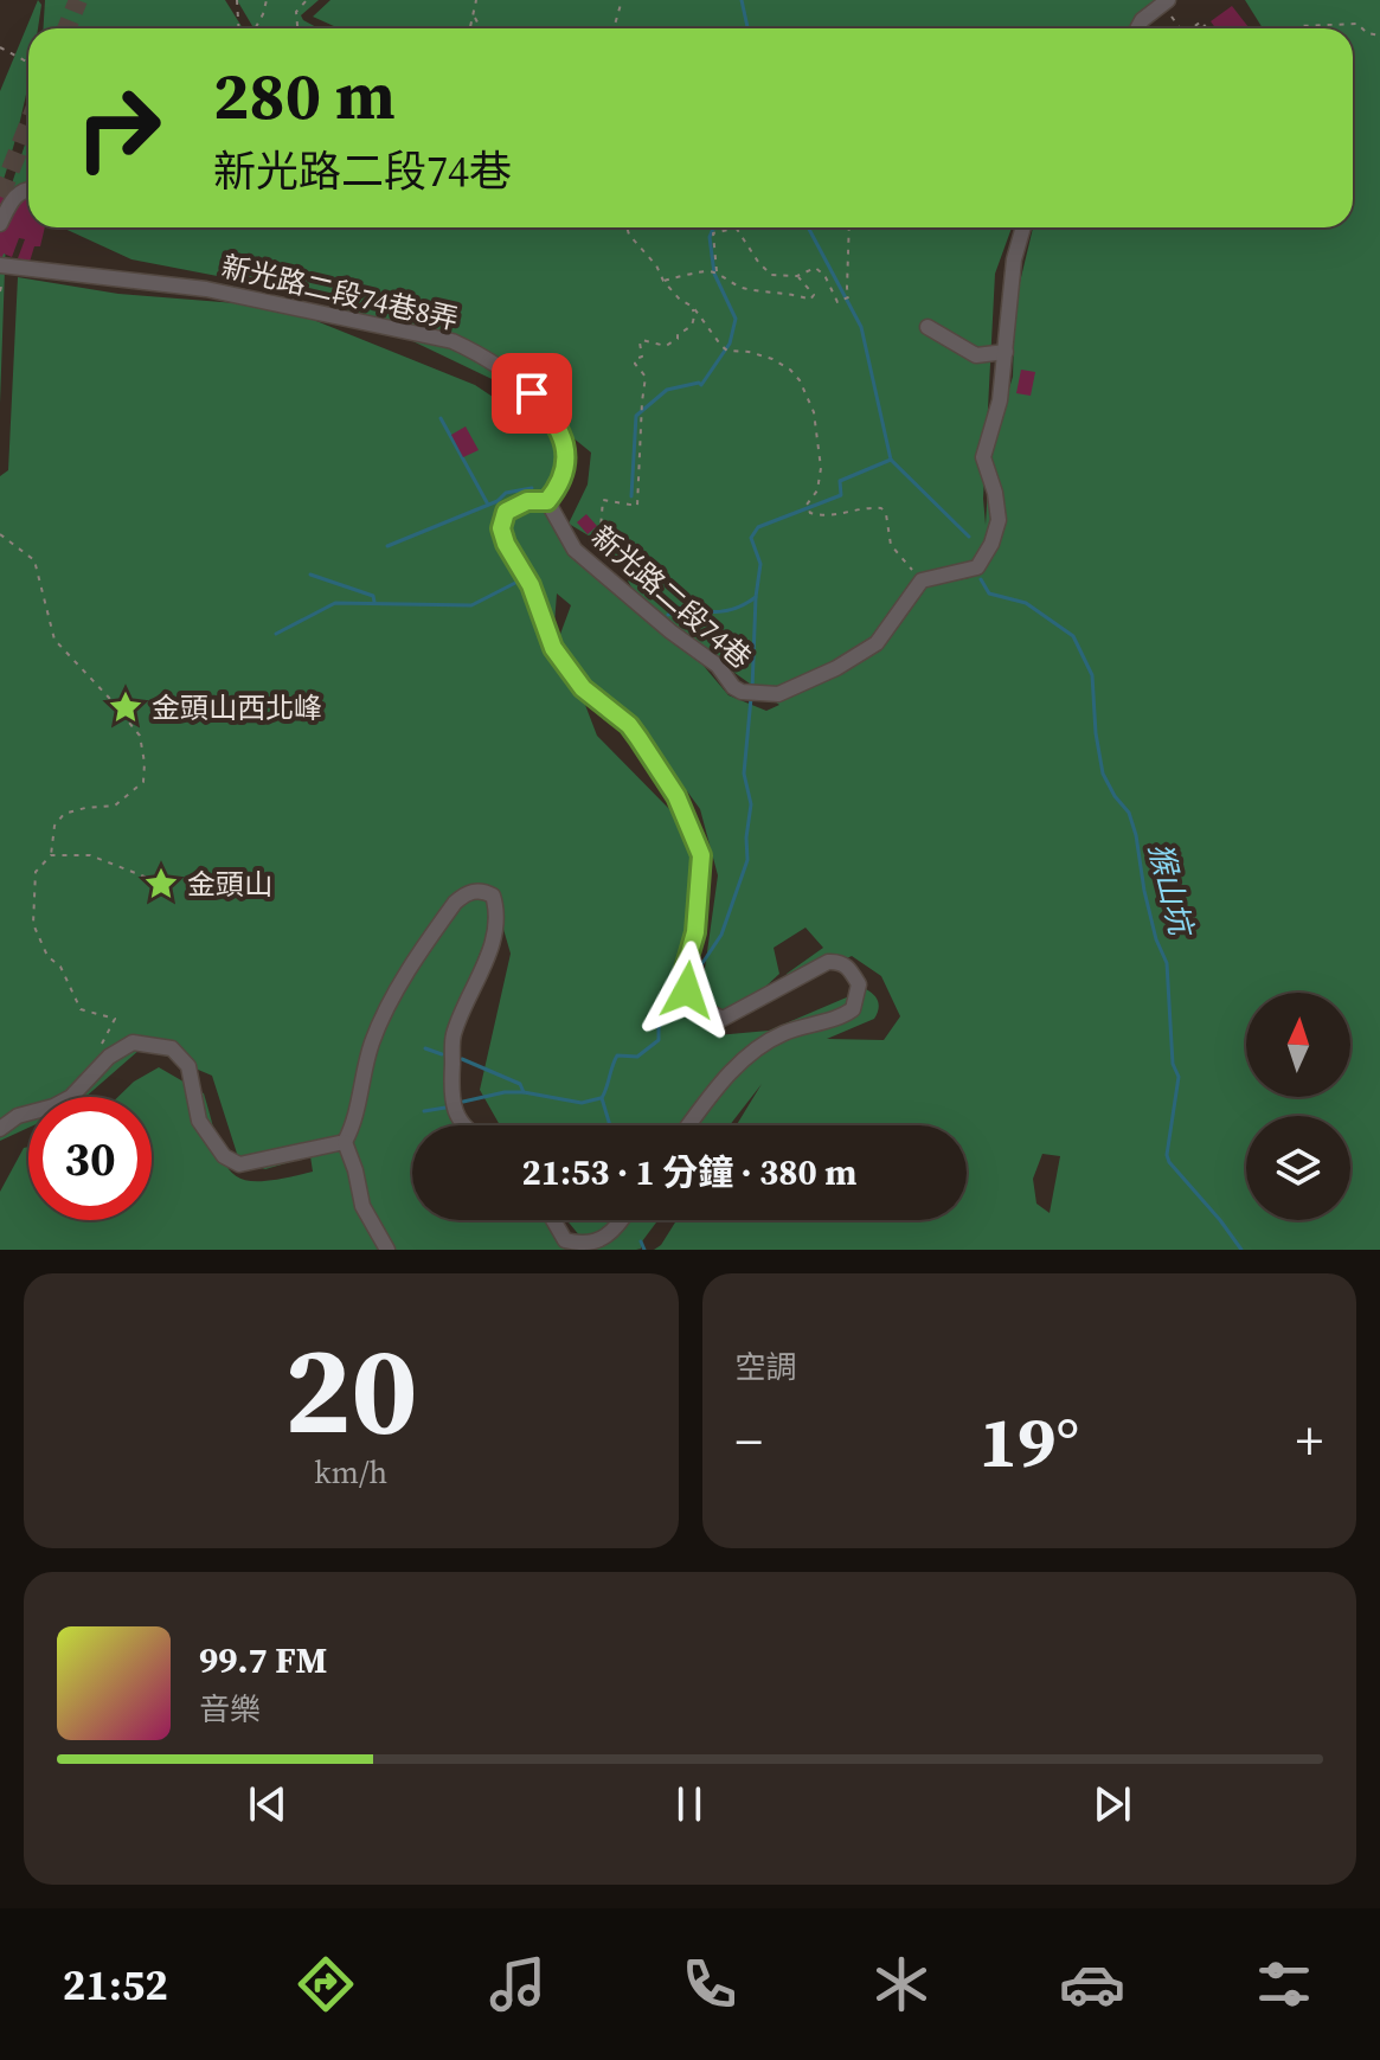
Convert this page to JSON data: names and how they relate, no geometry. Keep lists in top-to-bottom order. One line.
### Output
{"streets":{"street":["新光路二段74巷8弄","新光路二段74巷"]},"crossings":[["新光路二段74巷8弄","新光路二段74巷"]],"water":["猴山坑"],"places":{"place":["金頭山西北峰","金頭山"]},"north":"top","page":{"turn":["280 m","新光路二段74巷"],"limit":"30","trip":"21:53 · 1 分鐘 · 380 m","tile":[["20","km/h"],"空調"],"heat":["−","19°","+"],"song":["99.7 FM","音樂"],"tabs":"21:52"}}
